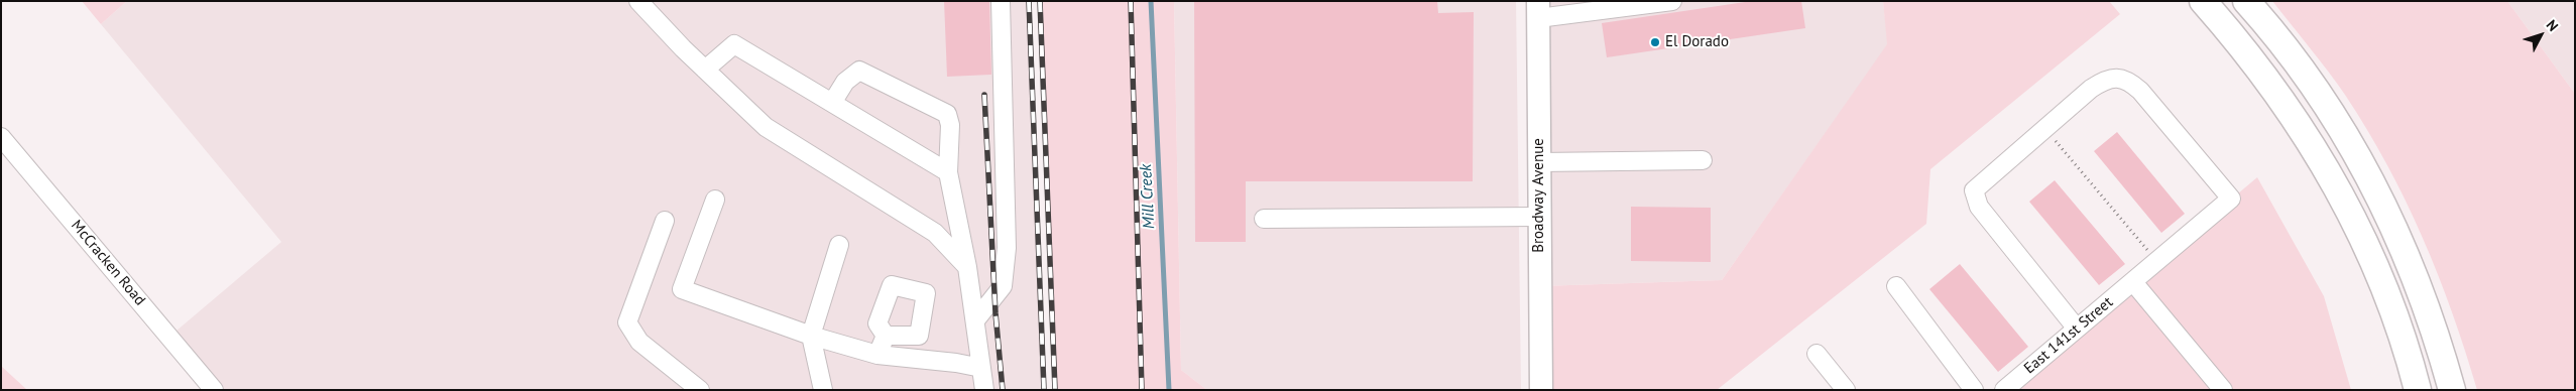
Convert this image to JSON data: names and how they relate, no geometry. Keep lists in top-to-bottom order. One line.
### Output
{"streets":{"main road":["Broadway Avenue"],"street":["McCracken Road","East 141st Street"]},"water":["Mill Creek"],"places":["El Dorado"],"north":"top right"}
